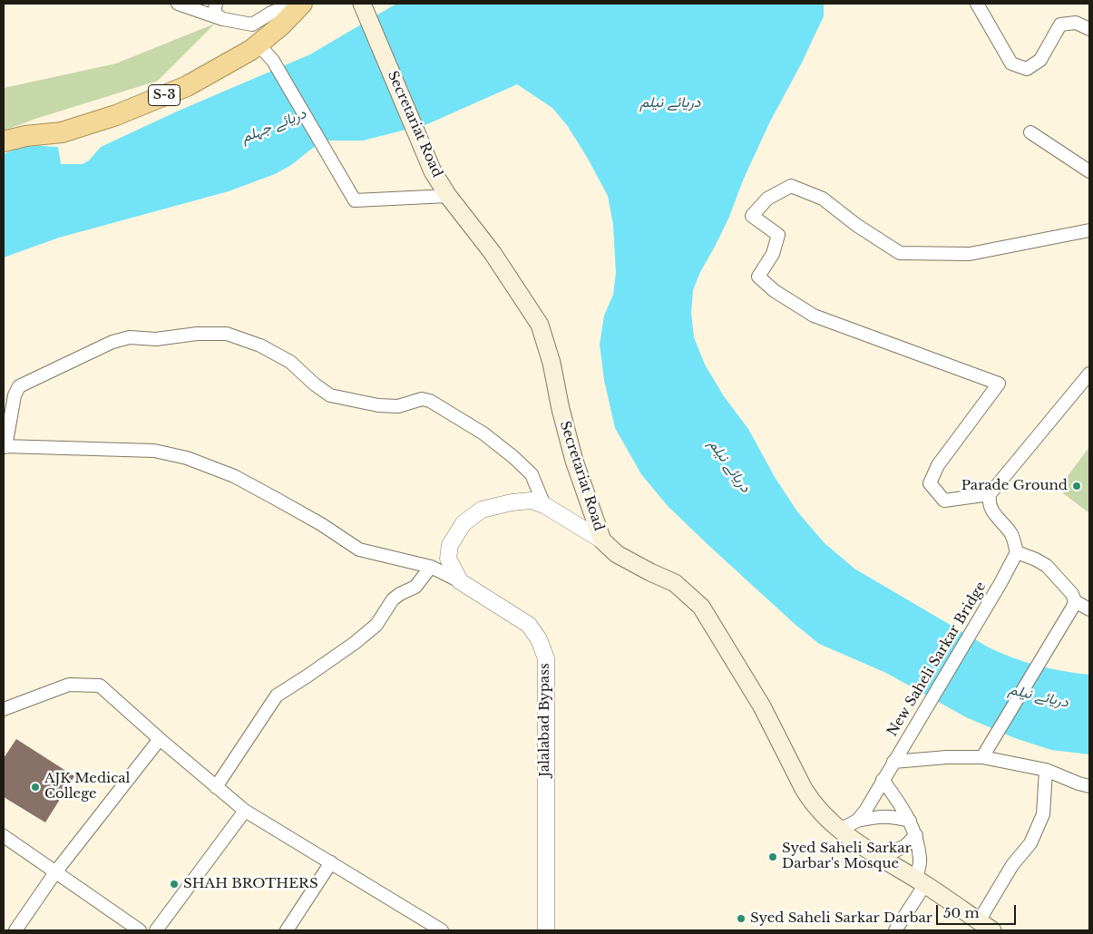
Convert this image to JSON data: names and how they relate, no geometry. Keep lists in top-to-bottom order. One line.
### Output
{"streets":{"highway":["S-3"],"main road":["Secretariat Road"],"street":["New Saheli Sarkar Bridge","Jalalabad Bypass"]},"water":["دریائے نیلم","دریائے جہلم"],"places":["Parade Ground","AJK Medical College","Syed Saheli Sarkar Darbar's Mosque","SHAH BROTHERS","Syed Saheli Sarkar Darbar"],"scale_bar":"50 m"}
